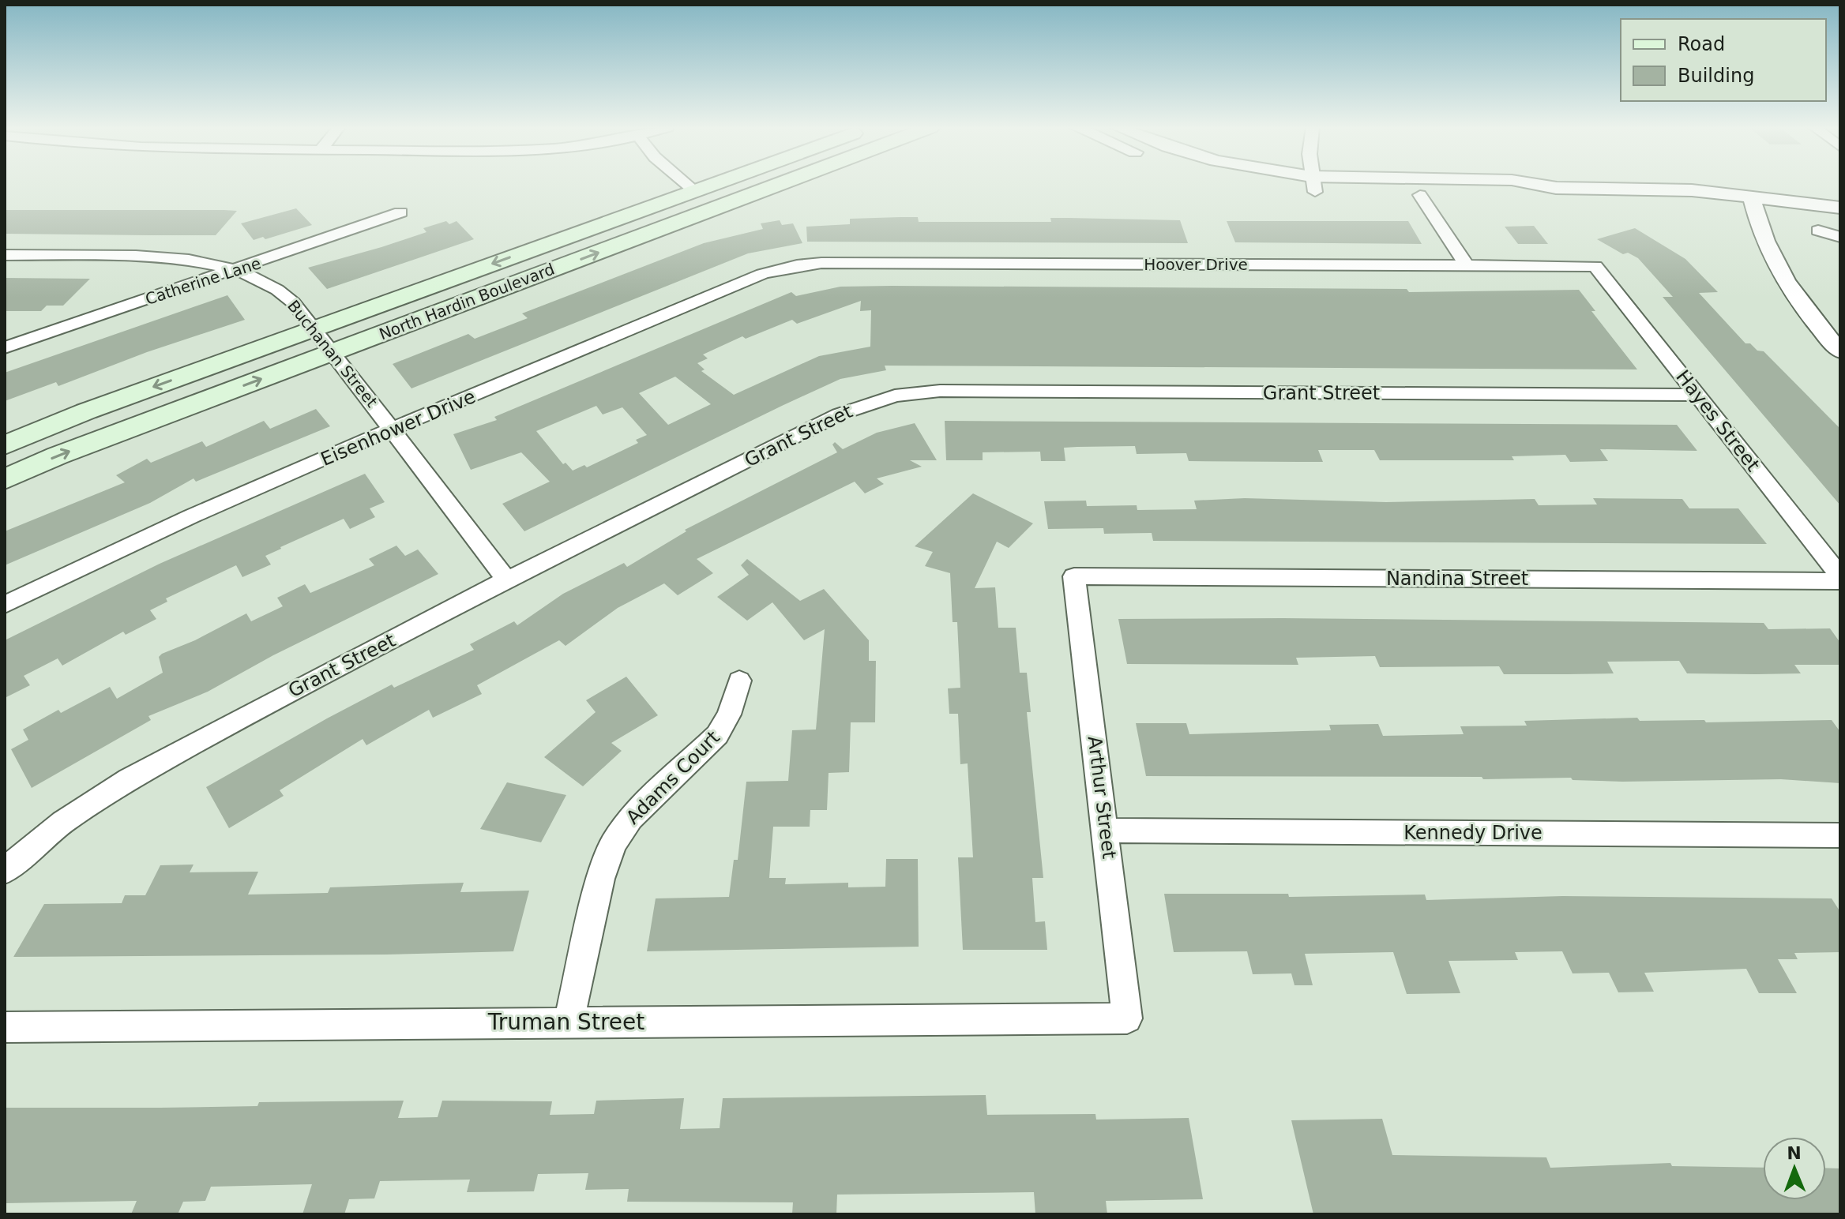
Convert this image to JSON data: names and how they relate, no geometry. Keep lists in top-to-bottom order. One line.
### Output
{"streets":{"main road":["North Hardin Boulevard"],"street":["Hoover Drive","Catherine Lane","Buchanan Street","Grant Street","Hayes Street","Eisenhower Drive","Nandina Street","Adams Court","Arthur Street","Kennedy Drive","Truman Street"]},"crossings":[["Hoover Drive","Hayes Street"],["Hoover Drive","Eisenhower Drive"],["Catherine Lane","Buchanan Street"],["North Hardin Boulevard","Buchanan Street"],["Buchanan Street","Grant Street"],["Buchanan Street","Eisenhower Drive"],["Grant Street","Hayes Street"],["Nandina Street","Arthur Street"],["Adams Court","Truman Street"],["Arthur Street","Kennedy Drive"],["Arthur Street","Truman Street"]],"legend":["Road","Building"],"north":"top"}
